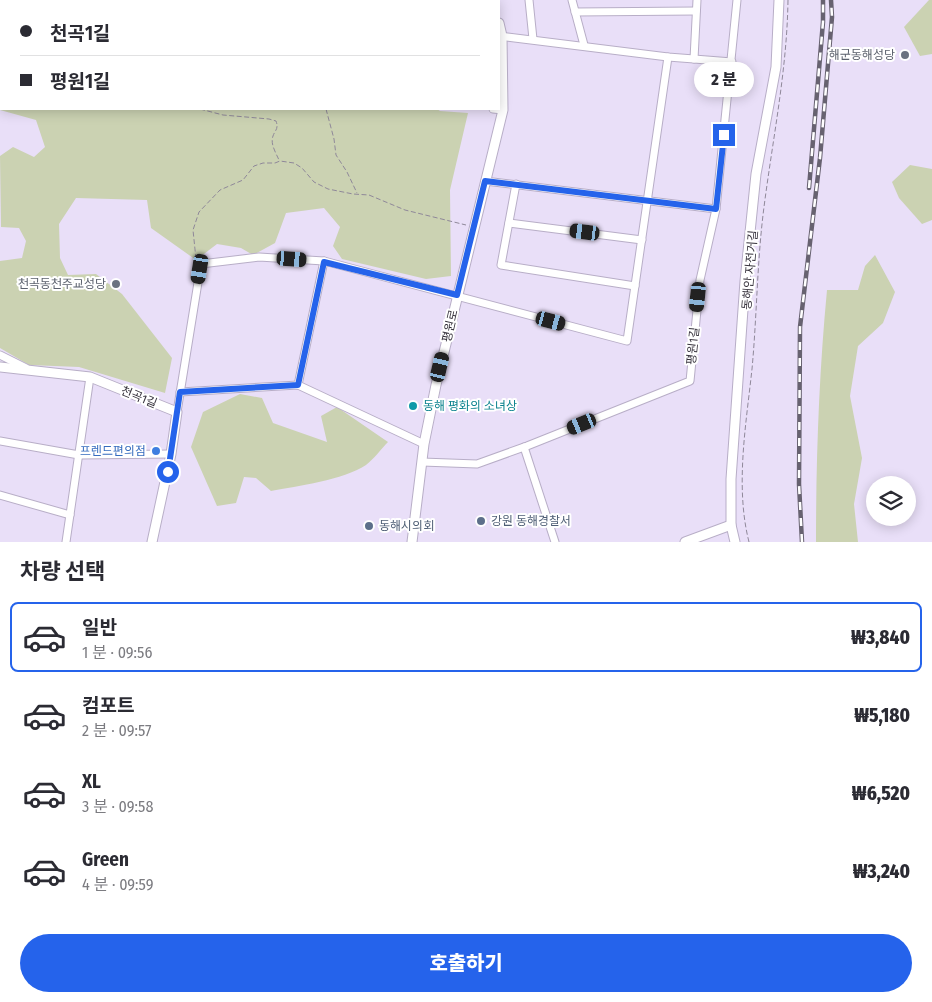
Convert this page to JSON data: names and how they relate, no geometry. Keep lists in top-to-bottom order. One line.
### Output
{"streets":{"street":["평원로","평원1길","천곡1길"],"path":["동해안 자전거길"]},"crossings":[["평원로","평원1길"]],"places":["해군동해성당","천곡동천주교성당","동해 평화의 소녀상","프렌드편의점","강원 동해경찰서","동해시의회"],"page":{"banner":["천곡1길","평원1길"],"bubble":"2 분","heading":"차량 선택","list":[{"name":"일반","note":"1 분 · 09:56","value":"₩3,840"},{"name":"컴포트","note":"2 분 · 09:57","value":"₩5,180"},{"name":"XL","note":"3 분 · 09:58","value":"₩6,520"},{"name":"Green","note":"4 분 · 09:59","value":"₩3,240"}],"buttons":"호출하기"}}
